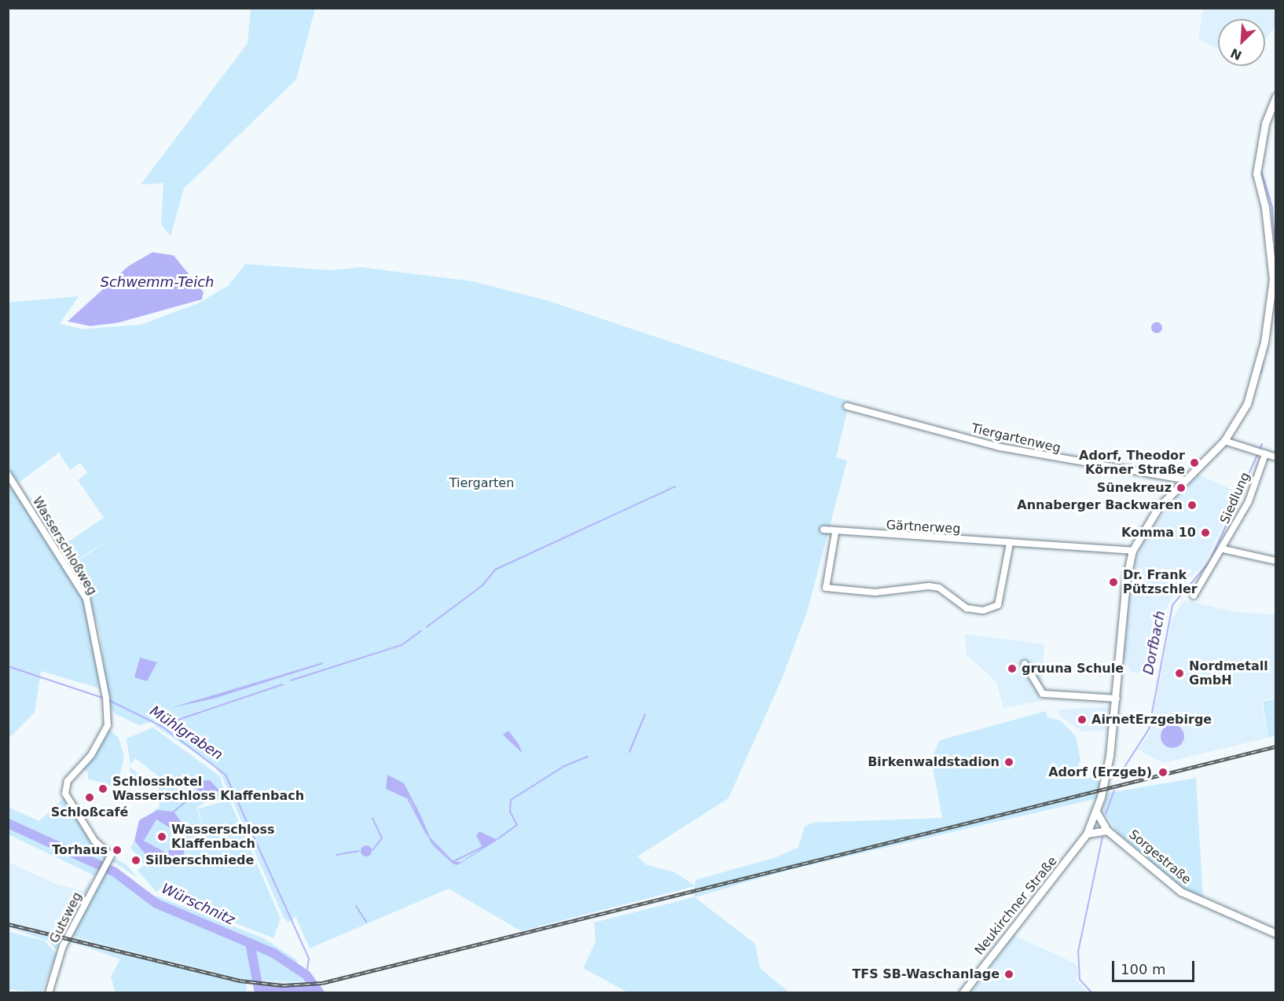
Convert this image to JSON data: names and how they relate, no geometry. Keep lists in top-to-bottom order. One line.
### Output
{"streets":{"street":["Tiergartenweg","Siedlung","Gärtnerweg","Wasserschloßweg","Sorgestraße","Neukirchner Straße","Gutsweg"]},"crossings":[["Gärtnerweg","Neukirchner Straße"],["Wasserschloßweg","Gutsweg"],["Sorgestraße","Neukirchner Straße"]],"water":["Schwemm-Teich","Dorfbach","Mühlgraben","Würschnitz"],"parks":["Tiergarten"],"places":["Adorf, Theodor Körner Straße","Sünekreuz","Annaberger Backwaren","Komma 10","Dr. Frank Pützschler","gruuna Schule","Nordmetall GmbH","AirnetErzgebirge","Birkenwaldstadion","Adorf (Erzgeb)","Schlosshotel Wasserschloss Klaffenbach","Schloßcafé","Wasserschloss Klaffenbach","Torhaus","Silberschmiede","TFS SB-Waschanlage"],"scale_bar":"100 m","north":"bottom left"}
